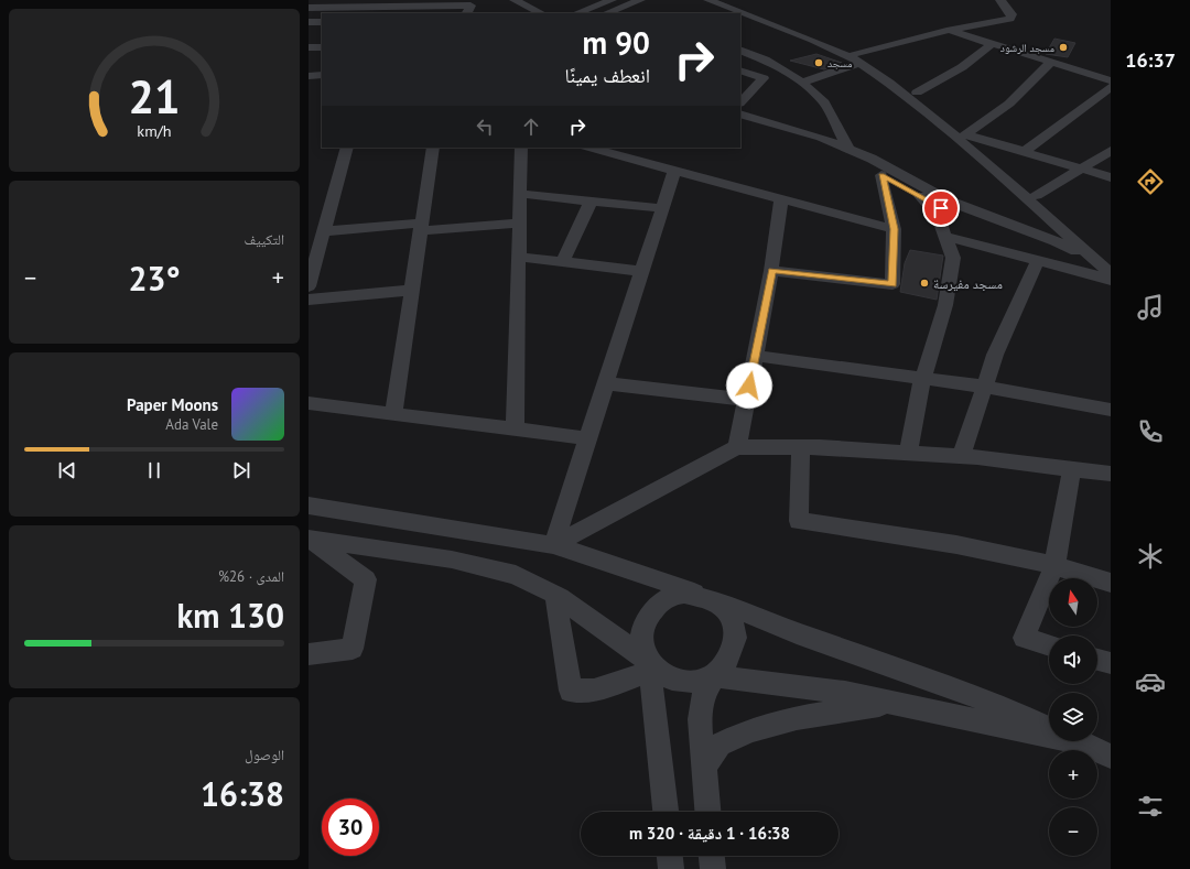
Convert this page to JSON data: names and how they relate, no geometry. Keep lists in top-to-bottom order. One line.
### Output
{"places":["مسجد الرشود","مسجد","مسجد مفيرسة"],"north":"top","page":{"tabs":"16:37","turn":["90 m","انعطف يمينًا"],"tile":["التكييف",["المدى · 26%","130 km"],["الوصول","16:38"]],"heat":["−","23°","+"],"song":["Paper Moons","Ada Vale"],"map_buttons":["+","−"],"limit":"30","trip":"16:38 · 1 دقيقة · 320 m","gauge":["21","km/h"]}}
